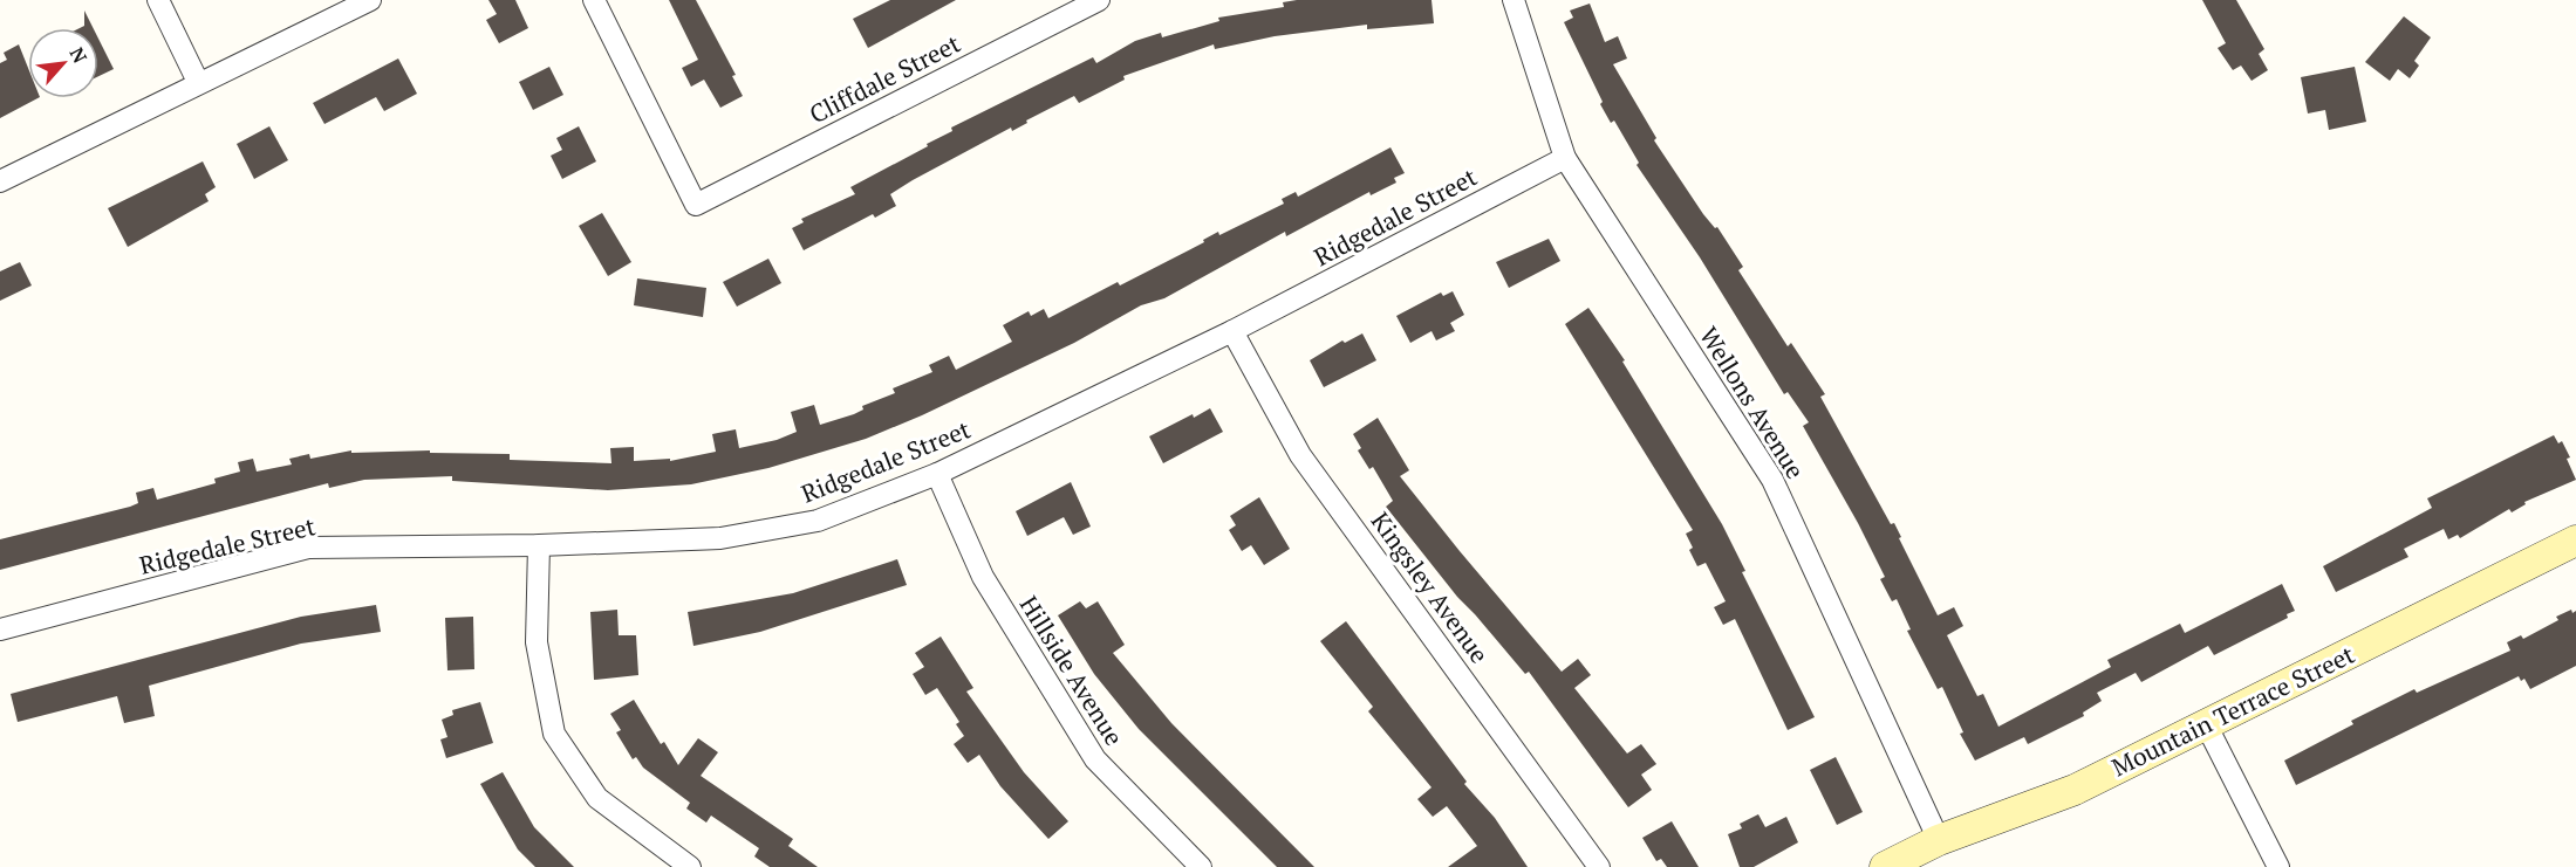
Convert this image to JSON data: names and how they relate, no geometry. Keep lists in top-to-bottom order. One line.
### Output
{"streets":{"street":["Cliffdale Street","Ridgedale Street","Wellons Avenue","Kingsley Avenue","Hillside Avenue","Mountain Terrace Street"]},"crossings":[["Ridgedale Street","Wellons Avenue"],["Ridgedale Street","Kingsley Avenue"],["Ridgedale Street","Hillside Avenue"],["Wellons Avenue","Mountain Terrace Street"]],"north":"top right"}
